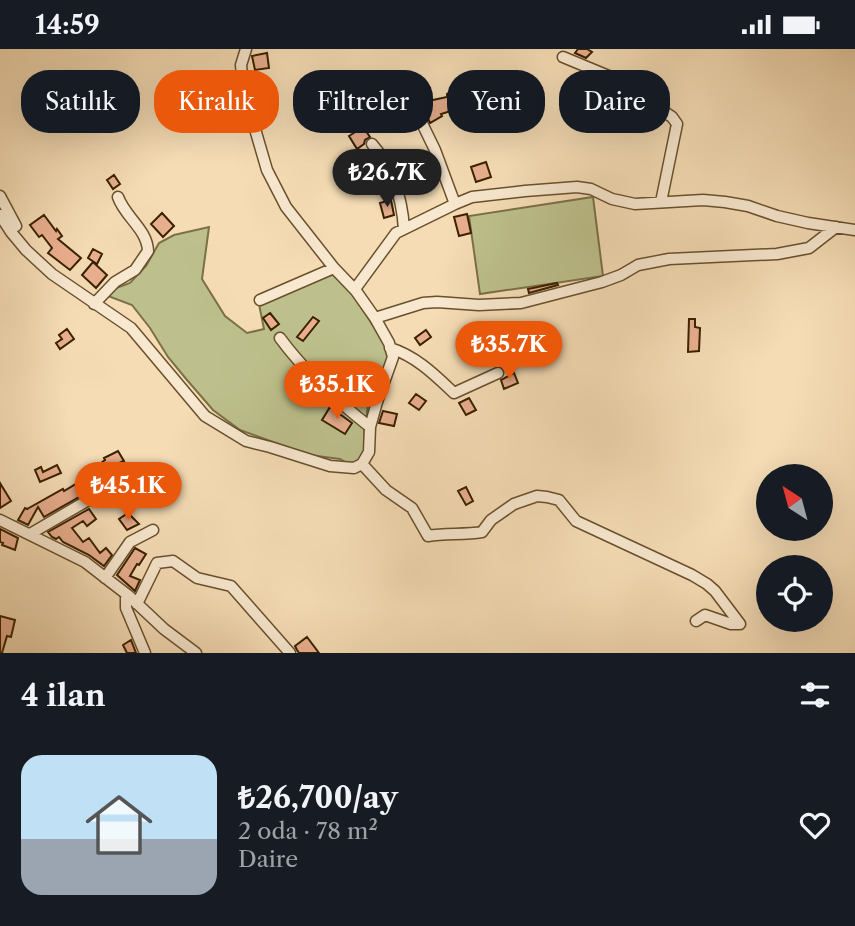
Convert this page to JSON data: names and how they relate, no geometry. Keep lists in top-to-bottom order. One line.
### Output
{"north":"top left","page":{"status":"14:59","chip":["Satılık","Kiralık","Filtreler","Yeni","Daire"],"price":["₺26.7K","₺35.7K","₺35.1K","₺45.1K"],"heading":"4 ilan","list":[{"name":"₺26,700/ay","note":"2 oda · 78 m² · Daire"}]}}
